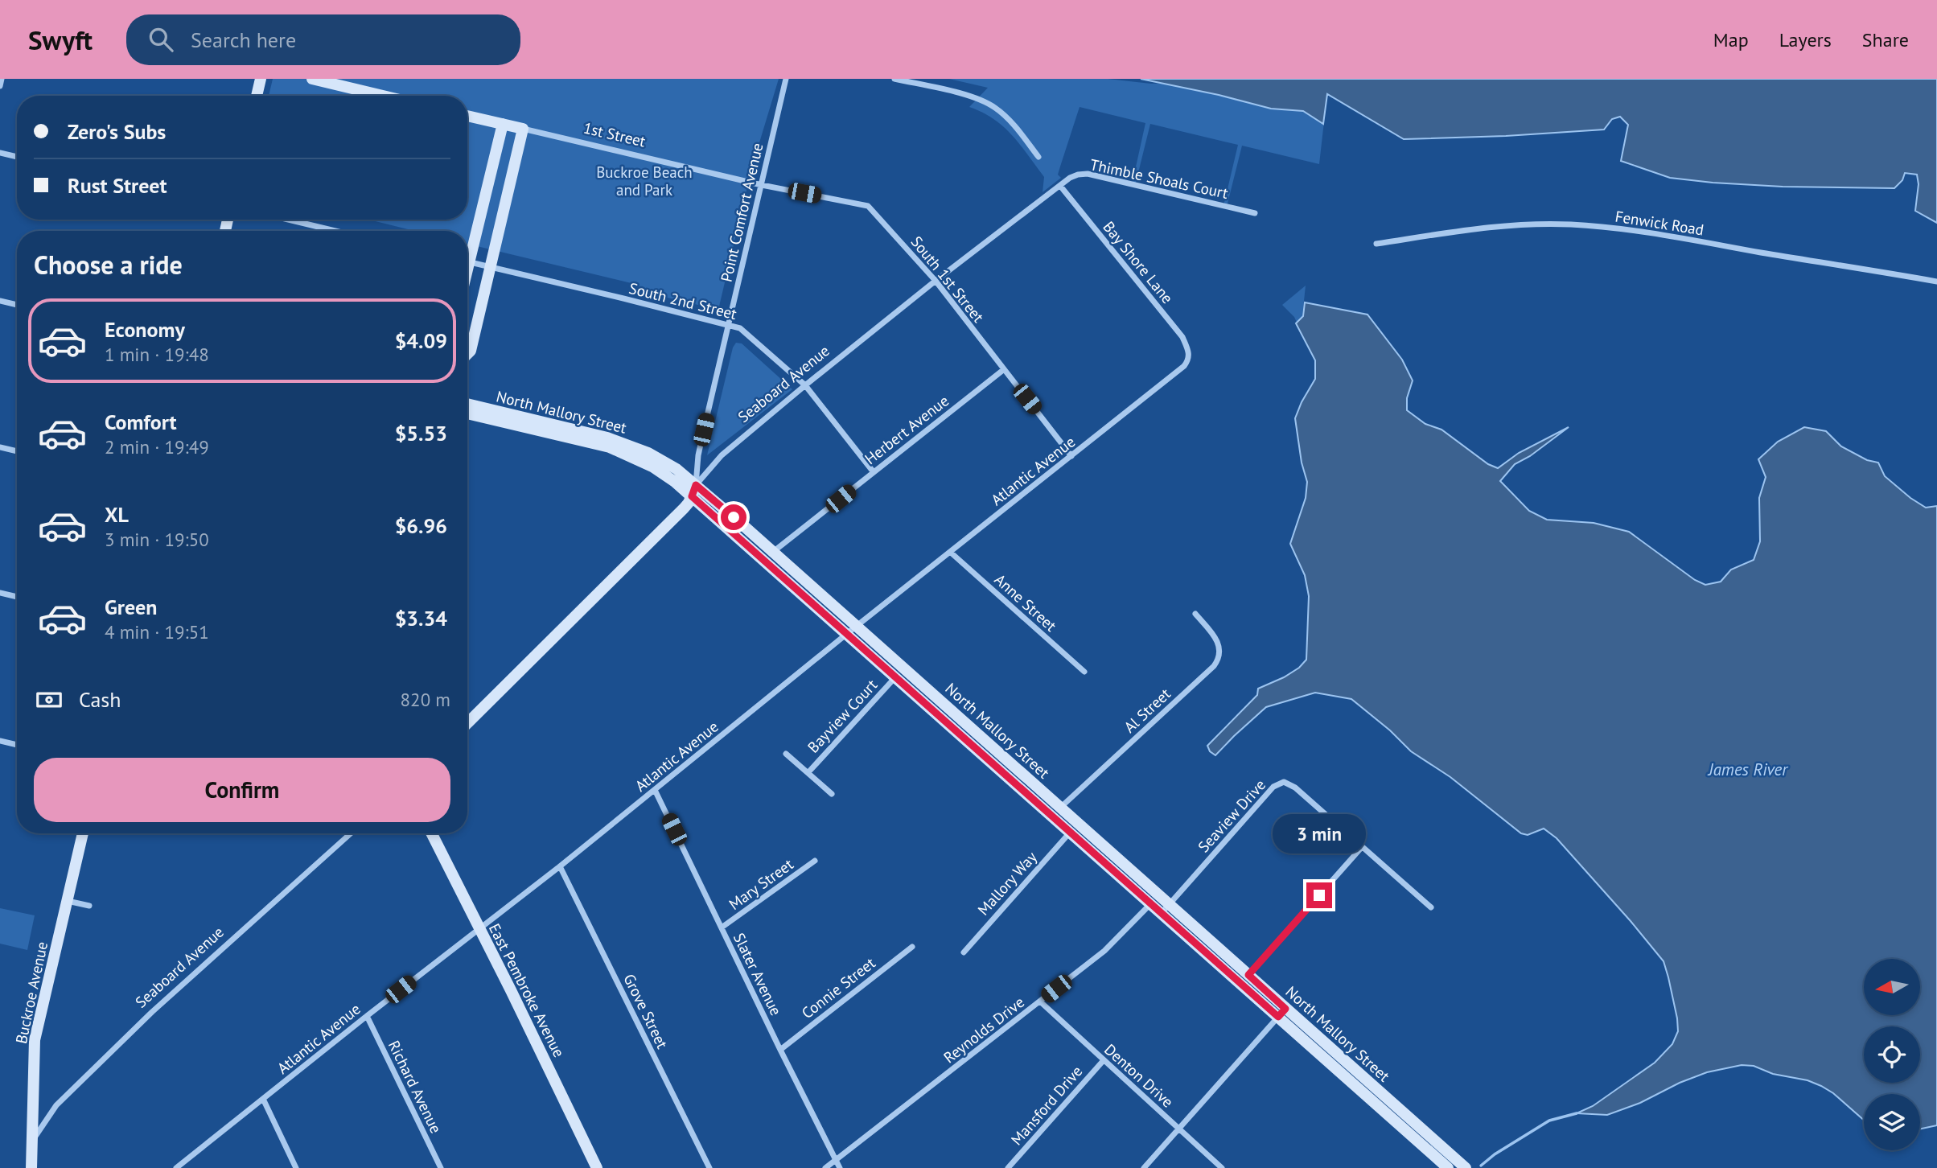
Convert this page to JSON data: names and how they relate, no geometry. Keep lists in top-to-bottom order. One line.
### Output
{"streets":{"main road":["1st Street","Seaboard Avenue","North Mallory Street","East Pembroke Avenue","Buckroe Avenue"],"street":["Thimble Shoals Court","Point Comfort Avenue","Fenwick Road","Bay Shore Lane","South 1st Street","South 2nd Street","Herbert Avenue","Atlantic Avenue","Anne Street","Al Street","Bayview Court","Seaview Drive","Mallory Way","Mary Street","Slater Avenue","Connie Street","Grove Street","Reynolds Drive","Denton Drive","Richard Avenue","Mansford Drive"]},"crossings":[["1st Street","Point Comfort Avenue"],["1st Street","South 1st Street"],["Thimble Shoals Court","Bay Shore Lane"],["Thimble Shoals Court","Seaboard Avenue"],["Point Comfort Avenue","South 1st Street"],["Point Comfort Avenue","South 2nd Street"],["Point Comfort Avenue","Seaboard Avenue"],["Point Comfort Avenue","North Mallory Street"],["Bay Shore Lane","Seaboard Avenue"],["Bay Shore Lane","Atlantic Avenue"],["South 1st Street","Seaboard Avenue"],["South 1st Street","Herbert Avenue"],["South 1st Street","Atlantic Avenue"],["South 2nd Street","Seaboard Avenue"],["South 2nd Street","Herbert Avenue"],["Seaboard Avenue","North Mallory Street"],["Seaboard Avenue","Buckroe Avenue"],["North Mallory Street","Herbert Avenue"],["North Mallory Street","Atlantic Avenue"],["North Mallory Street","Al Street"],["North Mallory Street","Bayview Court"],["North Mallory Street","Seaview Drive"],["North Mallory Street","Mallory Way"],["North Mallory Street","Reynolds Drive"],["Atlantic Avenue","Anne Street"],["Atlantic Avenue","Slater Avenue"],["Atlantic Avenue","East Pembroke Avenue"],["Atlantic Avenue","Grove Street"],["Atlantic Avenue","Richard Avenue"],["Mary Street","Slater Avenue"],["Slater Avenue","Connie Street"],["Slater Avenue","Reynolds Drive"],["Reynolds Drive","Denton Drive"],["Denton Drive","Mansford Drive"]],"water":["James River"],"parks":["Buckroe Beach and Park"],"north":"left","page":{"header":"Swyft","search":"Search here","nav":["Map","Layers","Share"],"banner":["Zero's Subs","Rust Street"],"heading":"Choose a ride","list":[{"name":"Economy","note":"1 min · 19:48","value":"$4.09"},{"name":"Comfort","note":"2 min · 19:49","value":"$5.53"},{"name":"XL","note":"3 min · 19:50","value":"$6.96"},{"name":"Green","note":"4 min · 19:51","value":"$3.34"}],"pay":["Cash","820 m"],"buttons":"Confirm","bubble":"3 min"}}
